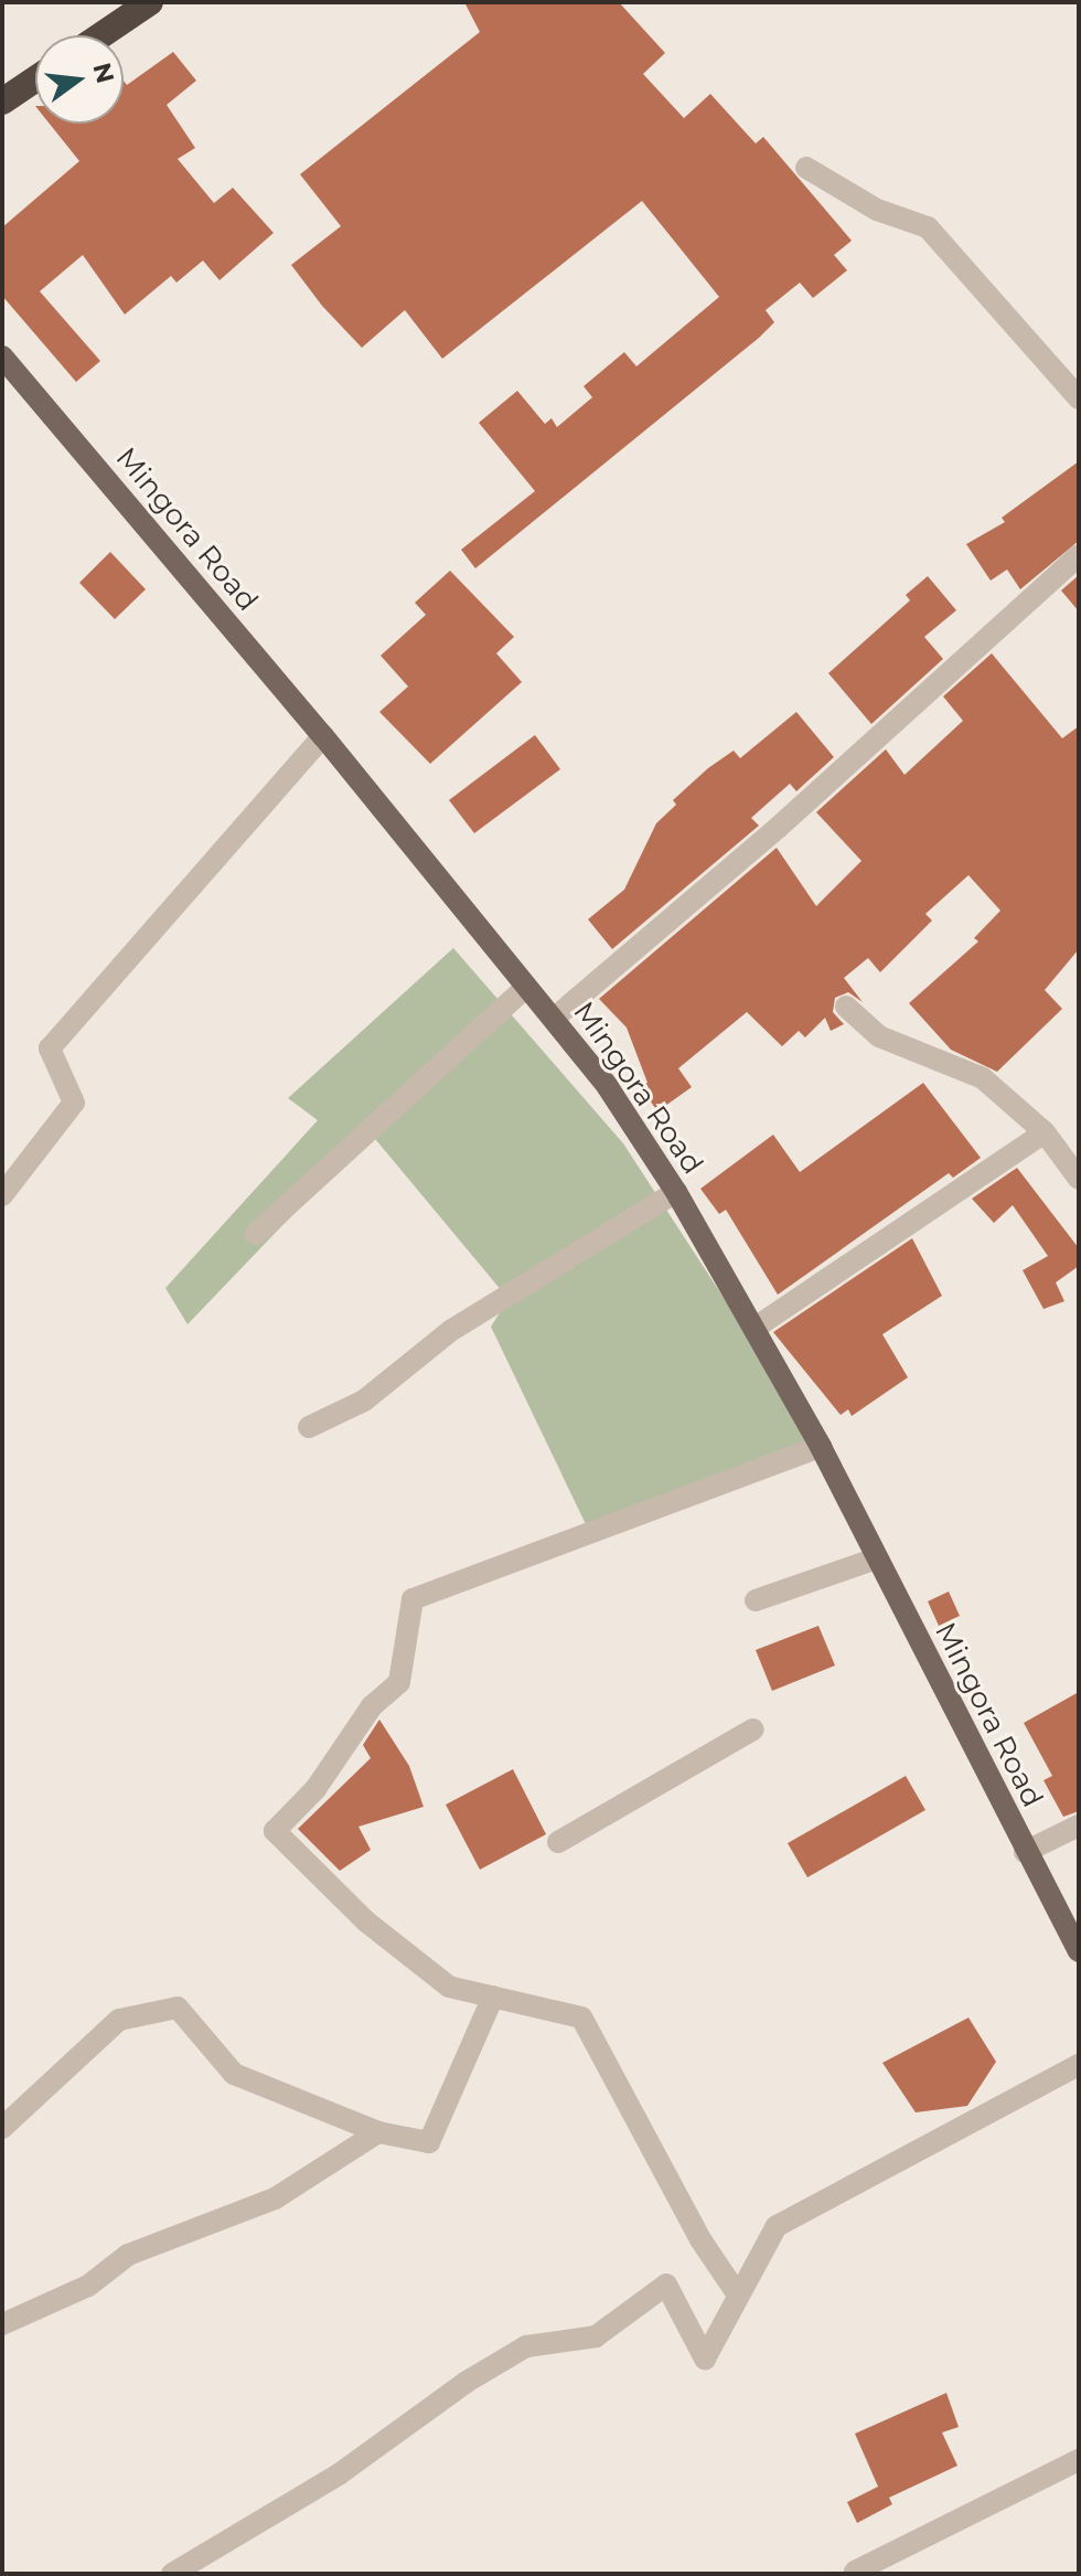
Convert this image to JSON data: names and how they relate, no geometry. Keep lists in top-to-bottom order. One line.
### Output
{"streets":{"main road":["Mingora Road"]},"north":"right"}
